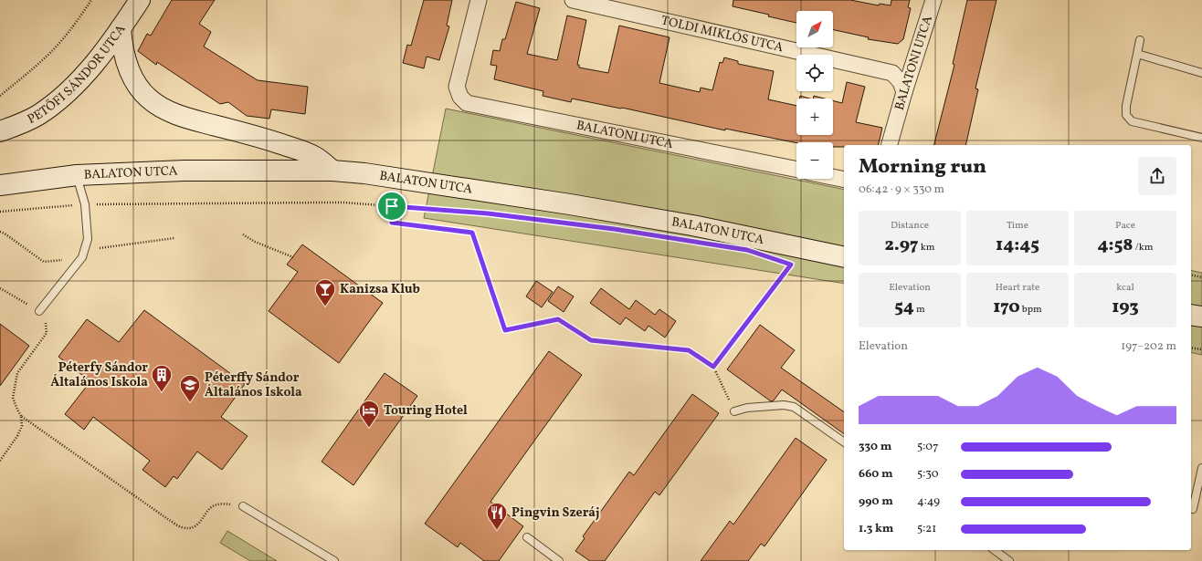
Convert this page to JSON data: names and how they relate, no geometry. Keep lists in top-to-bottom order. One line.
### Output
{"streets":{"street":["TOLDI MIKLÓS UTCA","BALATONI UTCA","PETŐFI SÁNDOR UTCA","BALATON UTCA"]},"crossings":[["TOLDI MIKLÓS UTCA","BALATONI UTCA"]],"places":{"bar":["Kanizsa Klub"],"building":["Péterfy Sándor Általános Iskola"],"school or university":["Péterffy Sándor Általános Iskola"],"hotel":["Touring Hotel"],"restaurant":["Pingvin Szeráj"]},"north":"top right","page":{"map_buttons":["+","−"],"heading":["Morning run","06:42 · 9 × 330 m"],"stats":[["Distance","2.97 km"],["Time","14:45"],["Pace","4:58 /km"],["Elevation","54 m"],["Heart rate","170 bpm"],["kcal","193"]],"chart":["Elevation","197–202 m"],"list":[{"name":"330 m","note":"5:07"},{"name":"660 m","note":"5:30"},{"name":"990 m","note":"4:49"},{"name":"1.3 km","note":"5:21"}]}}
